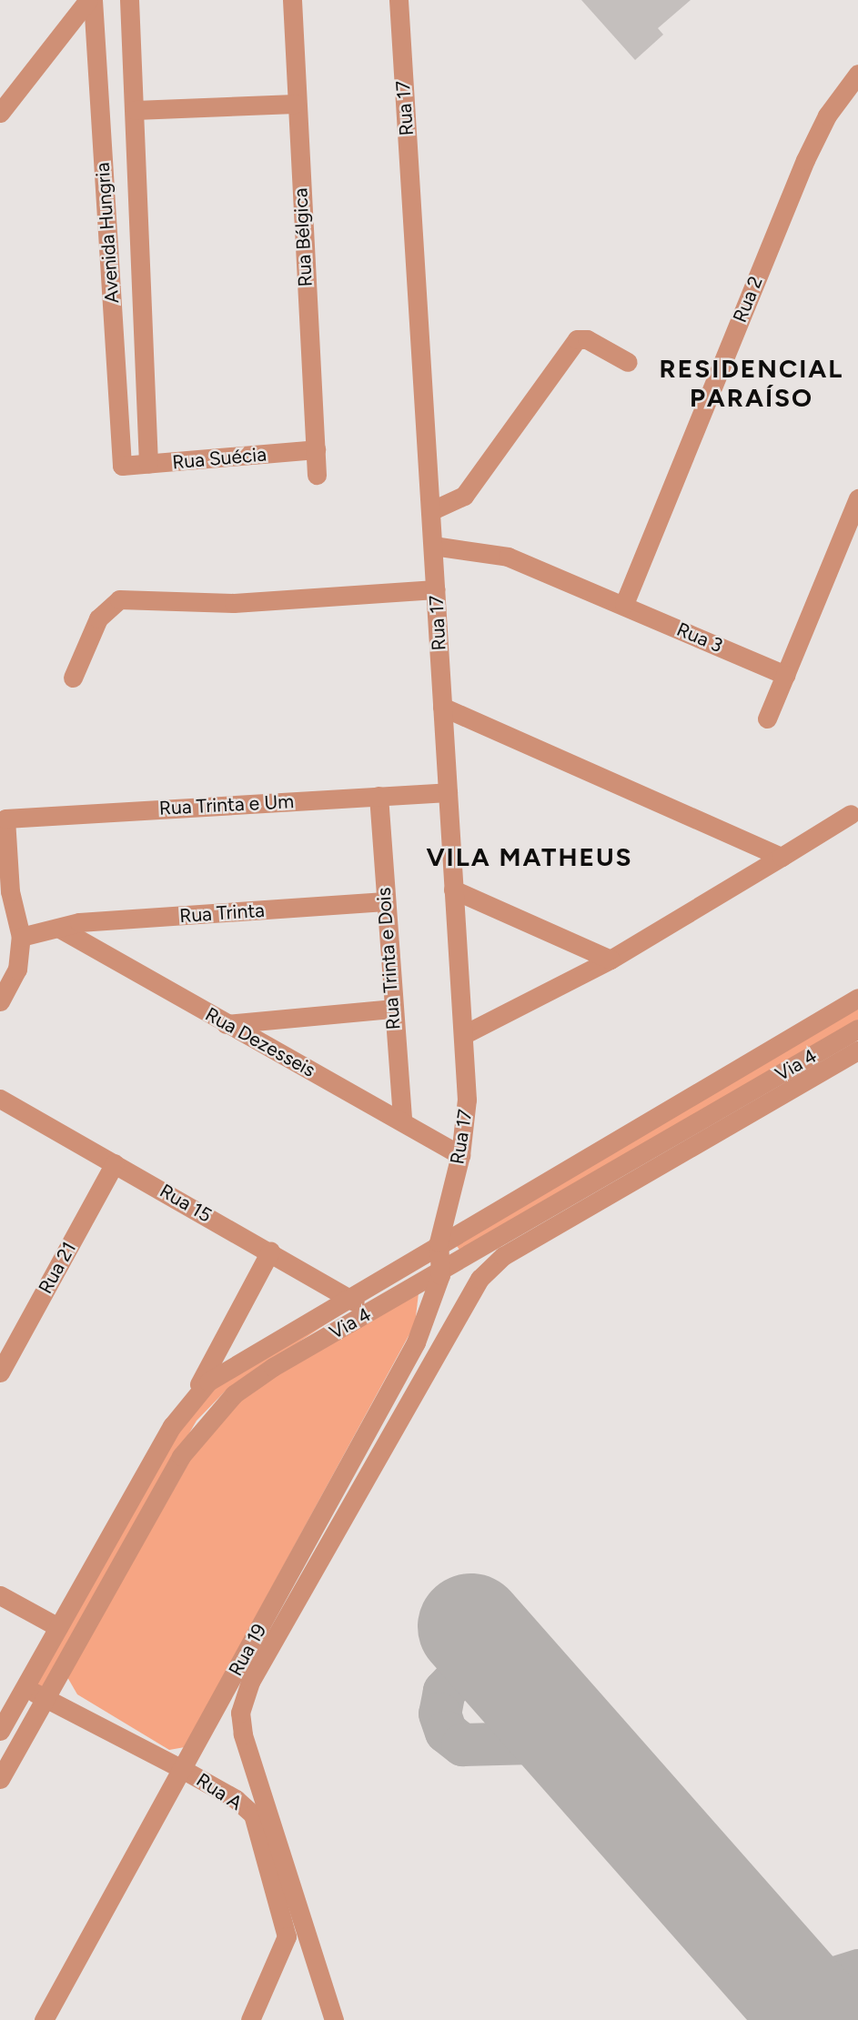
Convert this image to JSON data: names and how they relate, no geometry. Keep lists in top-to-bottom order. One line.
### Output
{"streets":{"street":["Rua 17","Avenida Hungria","Rua Bélgica","Rua 2","Rua Suécia","Rua 3","Rua Trinta e Um","Rua Trinta","Rua Trinta e Dois","Rua Dezesseis","Via 4","Rua 15","Rua 21","Rua 19","Rua A"]},"crossings":[["Rua 17","Rua 3"],["Rua 17","Rua Trinta e Um"],["Rua 17","Rua Dezesseis"],["Rua 17","Via 4"],["Rua 17","Rua 19"],["Avenida Hungria","Rua Suécia"],["Rua Bélgica","Rua Suécia"],["Rua 2","Rua 3"],["Rua Trinta e Um","Rua Trinta e Dois"],["Rua Trinta","Rua Trinta e Dois"],["Rua Trinta","Rua Dezesseis"],["Rua Trinta e Dois","Rua Dezesseis"],["Via 4","Rua 15"],["Via 4","Rua 19"],["Via 4","Rua A"],["Rua 15","Rua 21"],["Rua 19","Rua A"]],"districts":["RESIDENCIAL PARAÍSO","VILA MATHEUS"]}
